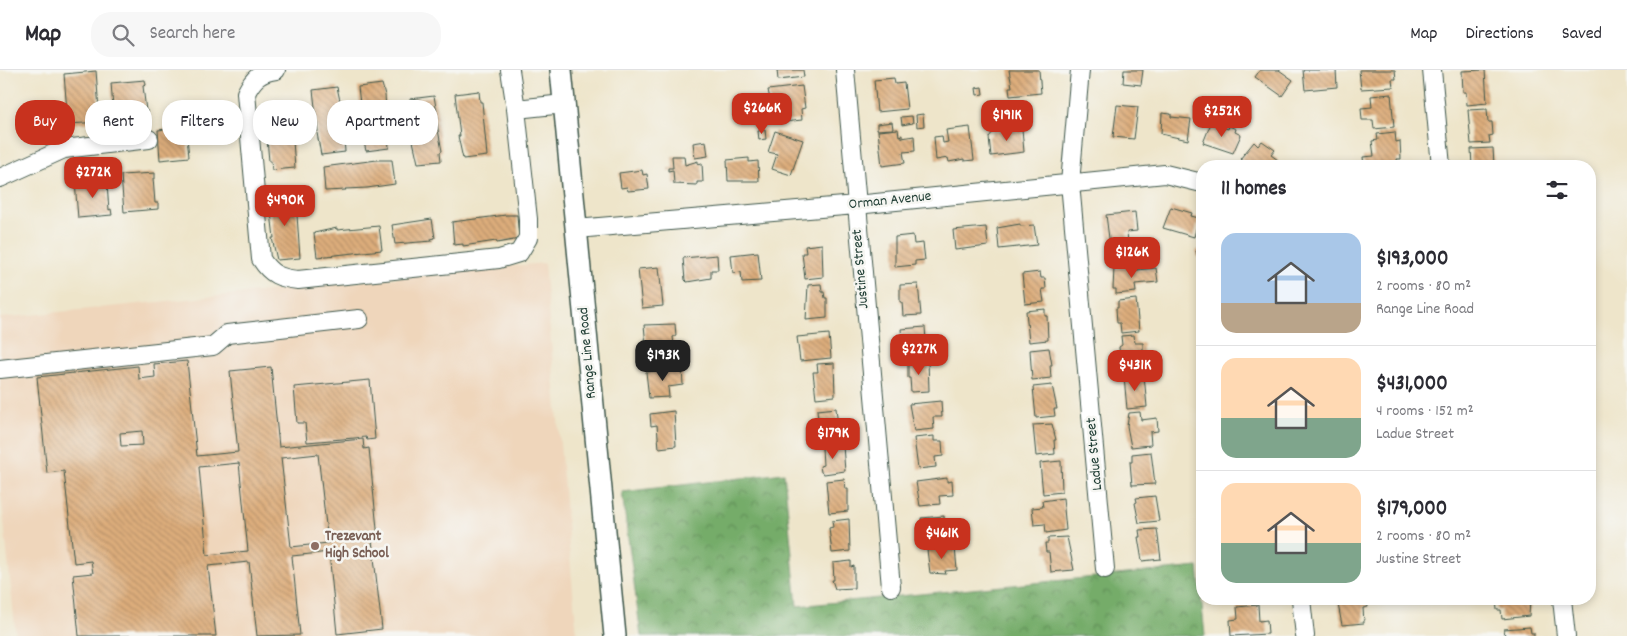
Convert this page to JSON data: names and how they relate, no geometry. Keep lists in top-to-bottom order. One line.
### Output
{"streets":{"main road":["Range Line Road"],"street":["Orman Avenue","Justine Street","Ladue Street"]},"crossings":[["Orman Avenue","Justine Street"],["Orman Avenue","Range Line Road"],["Orman Avenue","Ladue Street"]],"places":["Trezevant High School"],"page":{"header":"Map","search":"Search here","nav":["Map","Directions","Saved"],"price":["$266K","$252K","$191K","$272K","$490K","$126K","$227K","$193K","$431K","$179K","$461K"],"chip":["Buy","Rent","Filters","New","Apartment"],"heading":"11 homes","list":[{"name":"$193,000","note":"2 rooms · 80 m² · Range Line Road"},{"name":"$431,000","note":"4 rooms · 152 m² · Ladue Street"},{"name":"$179,000","note":"2 rooms · 80 m² · Justine Street"}]}}
